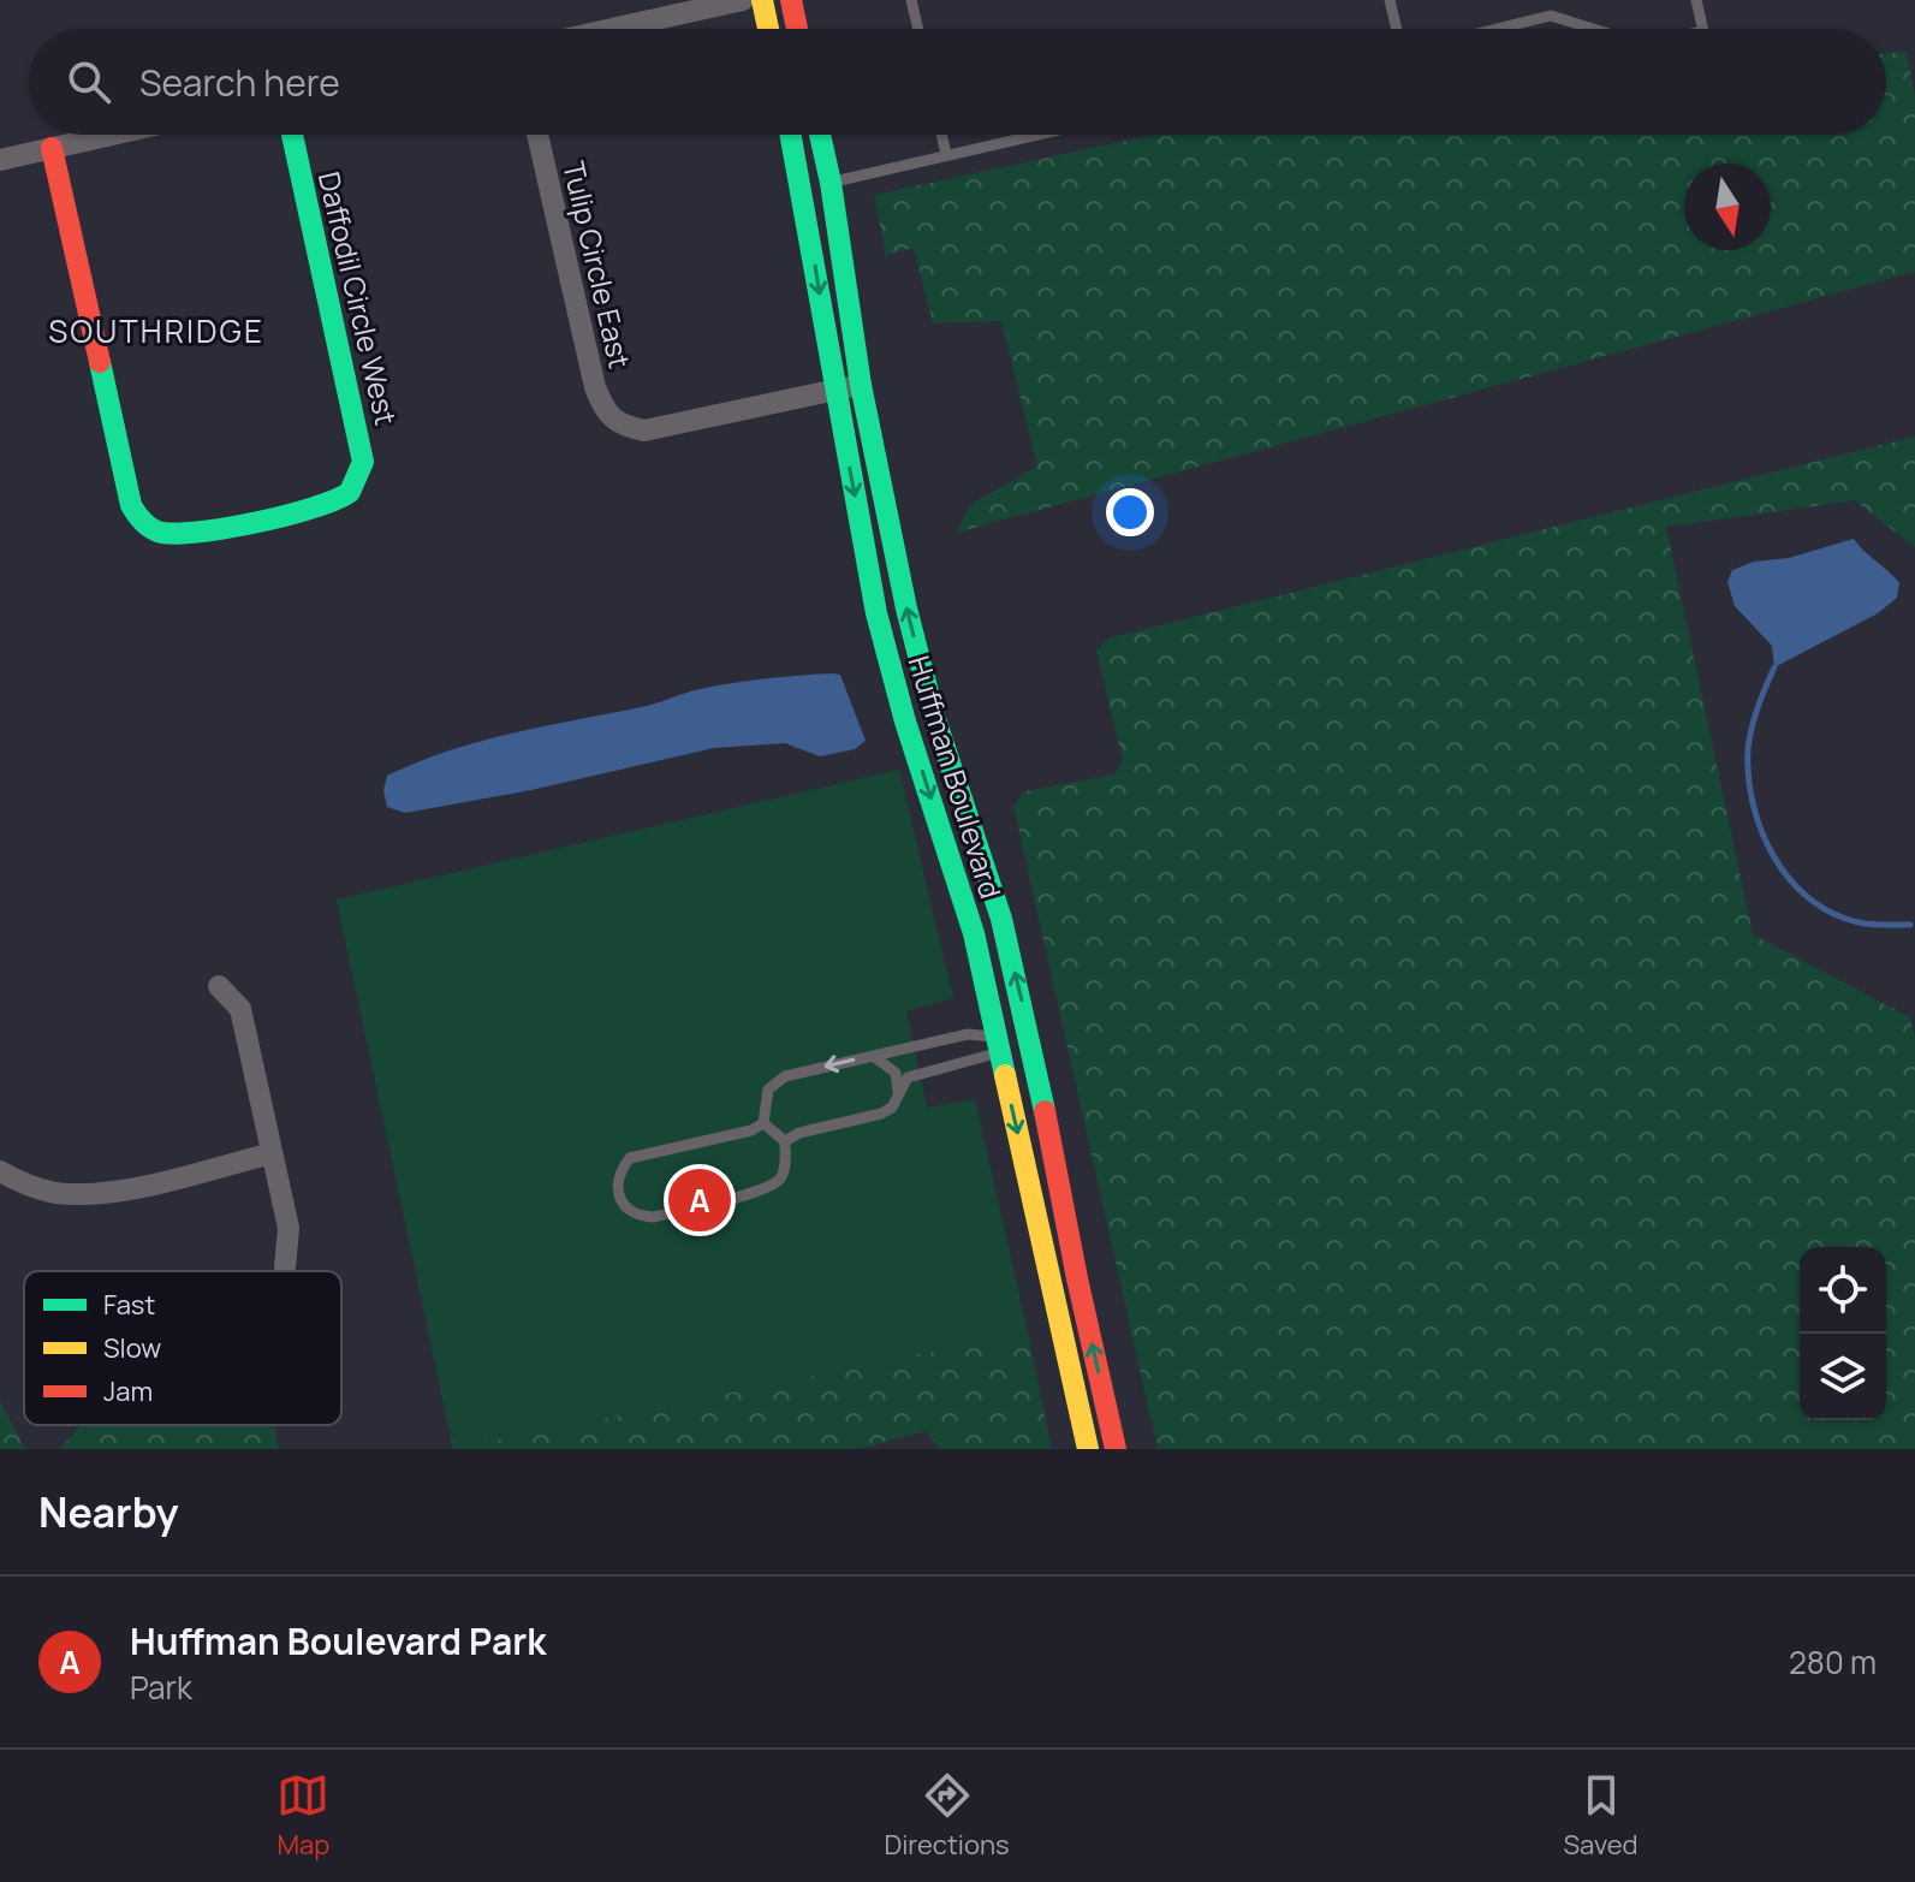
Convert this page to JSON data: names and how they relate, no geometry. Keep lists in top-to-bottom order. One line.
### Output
{"streets":{"street":["Tulip Circle East","Daffodil Circle West","Huffman Boulevard"]},"crossings":[["Tulip Circle East","Huffman Boulevard"]],"districts":["SOUTHRIDGE"],"legend":["Fast","Slow","Jam"],"north":"bottom","page":{"search":"Search here","pins":"A","heading":"Nearby","list":[{"mark":"A","name":"Huffman Boulevard Park","note":"Park","value":"280 m"}],"nav":["Map","Directions","Saved"]}}
